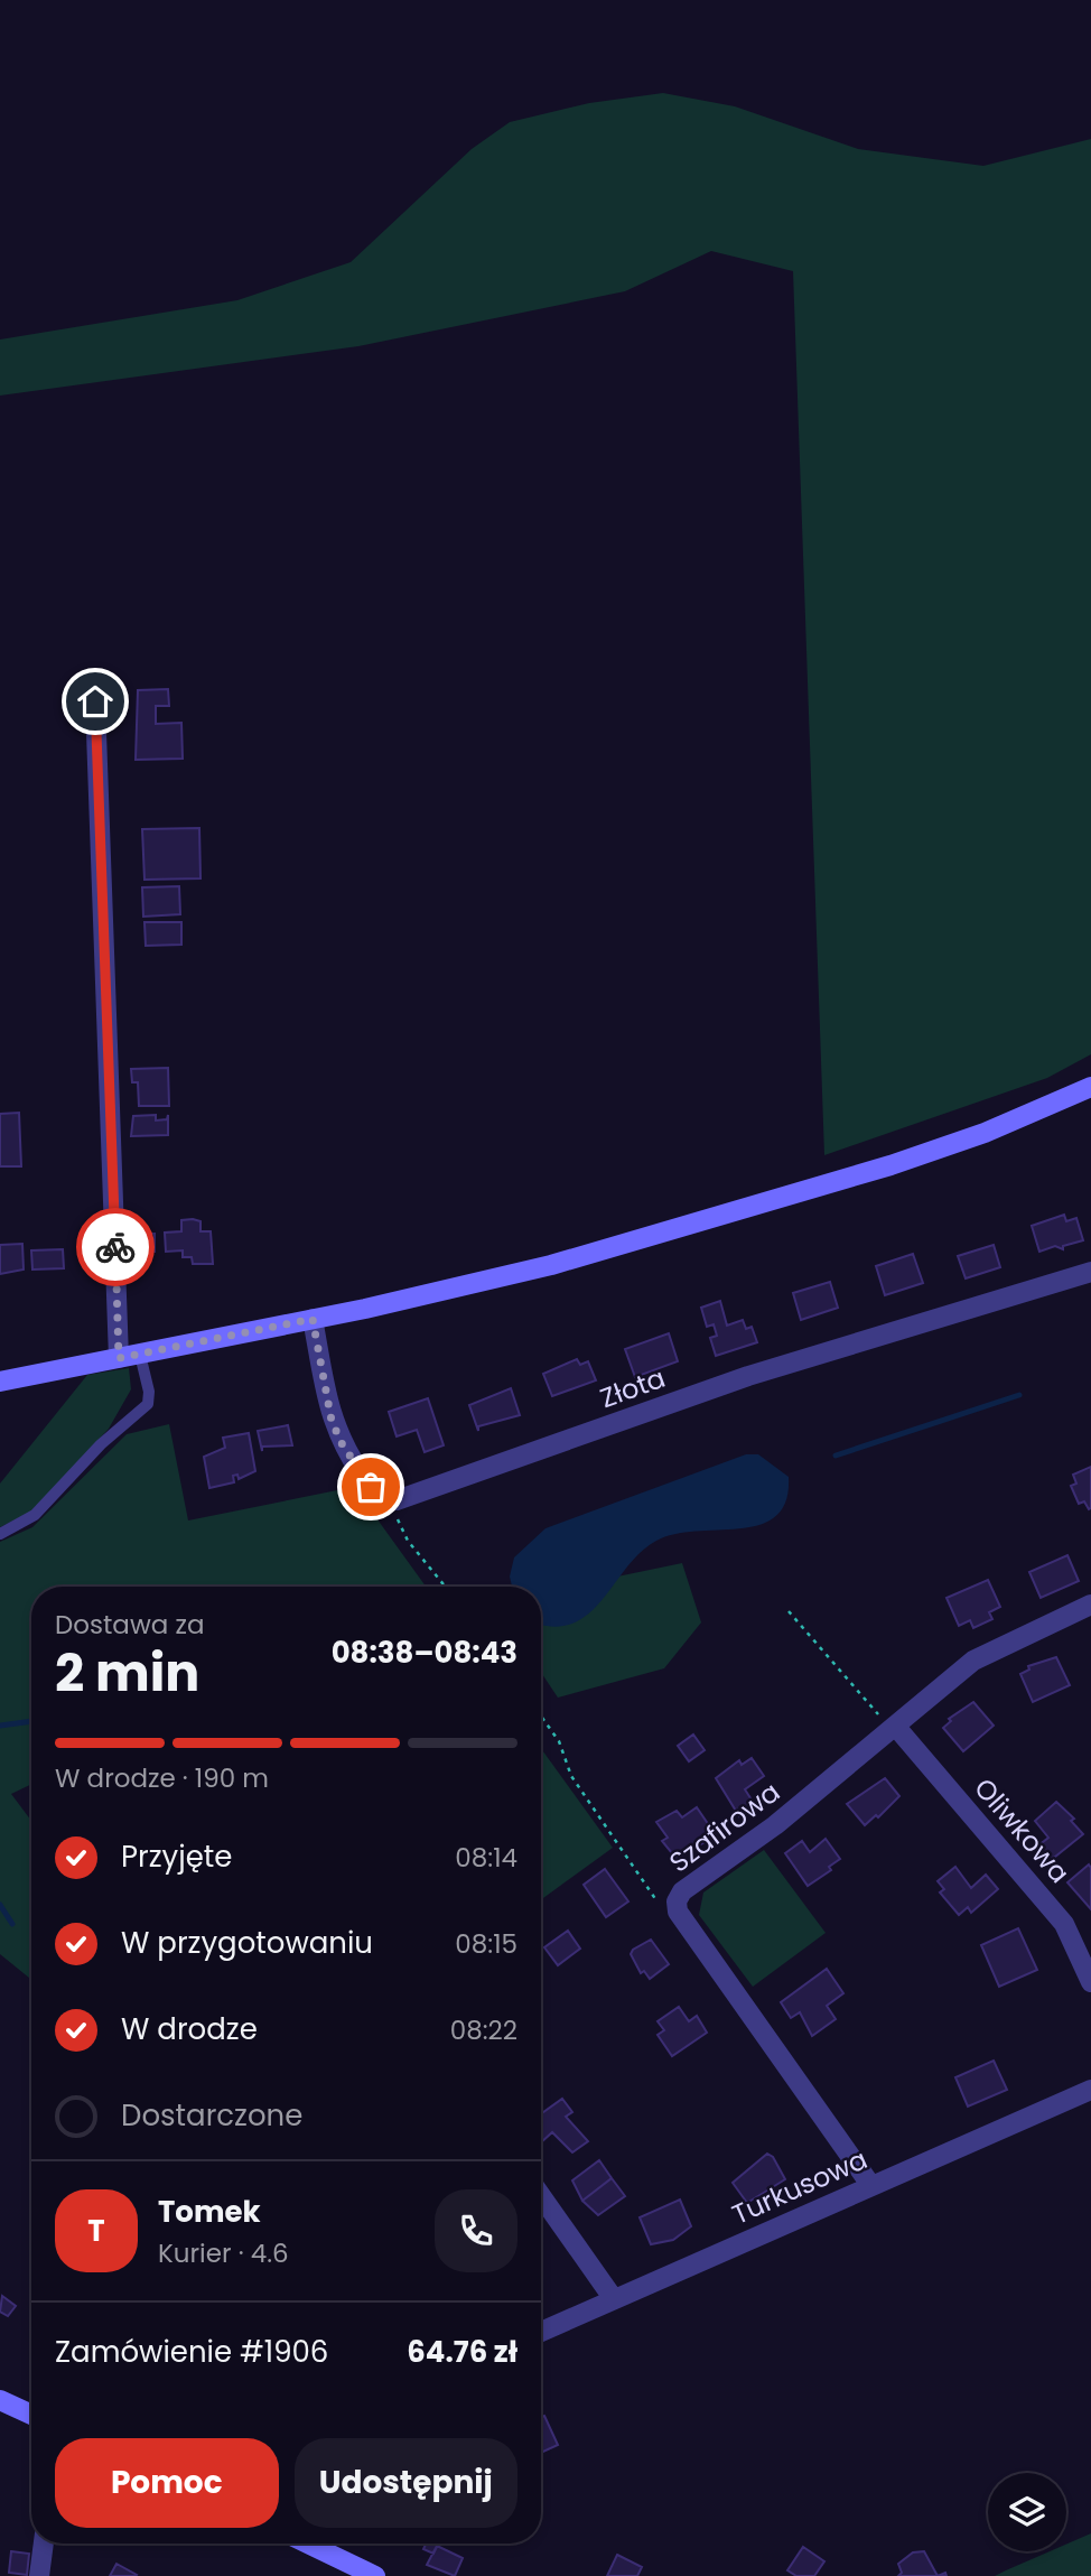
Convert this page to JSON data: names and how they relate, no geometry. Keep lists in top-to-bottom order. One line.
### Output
{"streets":{"street":["Złota","Szafirowa","Oliwkowa","Turkusowa"]},"crossings":[["Szafirowa","Oliwkowa"],["Szafirowa","Turkusowa"]],"page":{"heading":["2 min","Dostawa za","08:38–08:43"],"panel":["Tomek","Kurier · 4.6","Zamówienie #1906","64.76 zł"],"bar":"W drodze · 190 m","list":[["Przyjęte","08:14"],["W przygotowaniu","08:15"],["W drodze","08:22"],"Dostarczone"],"round":"T","buttons":["Pomoc","Udostępnij"]}}
